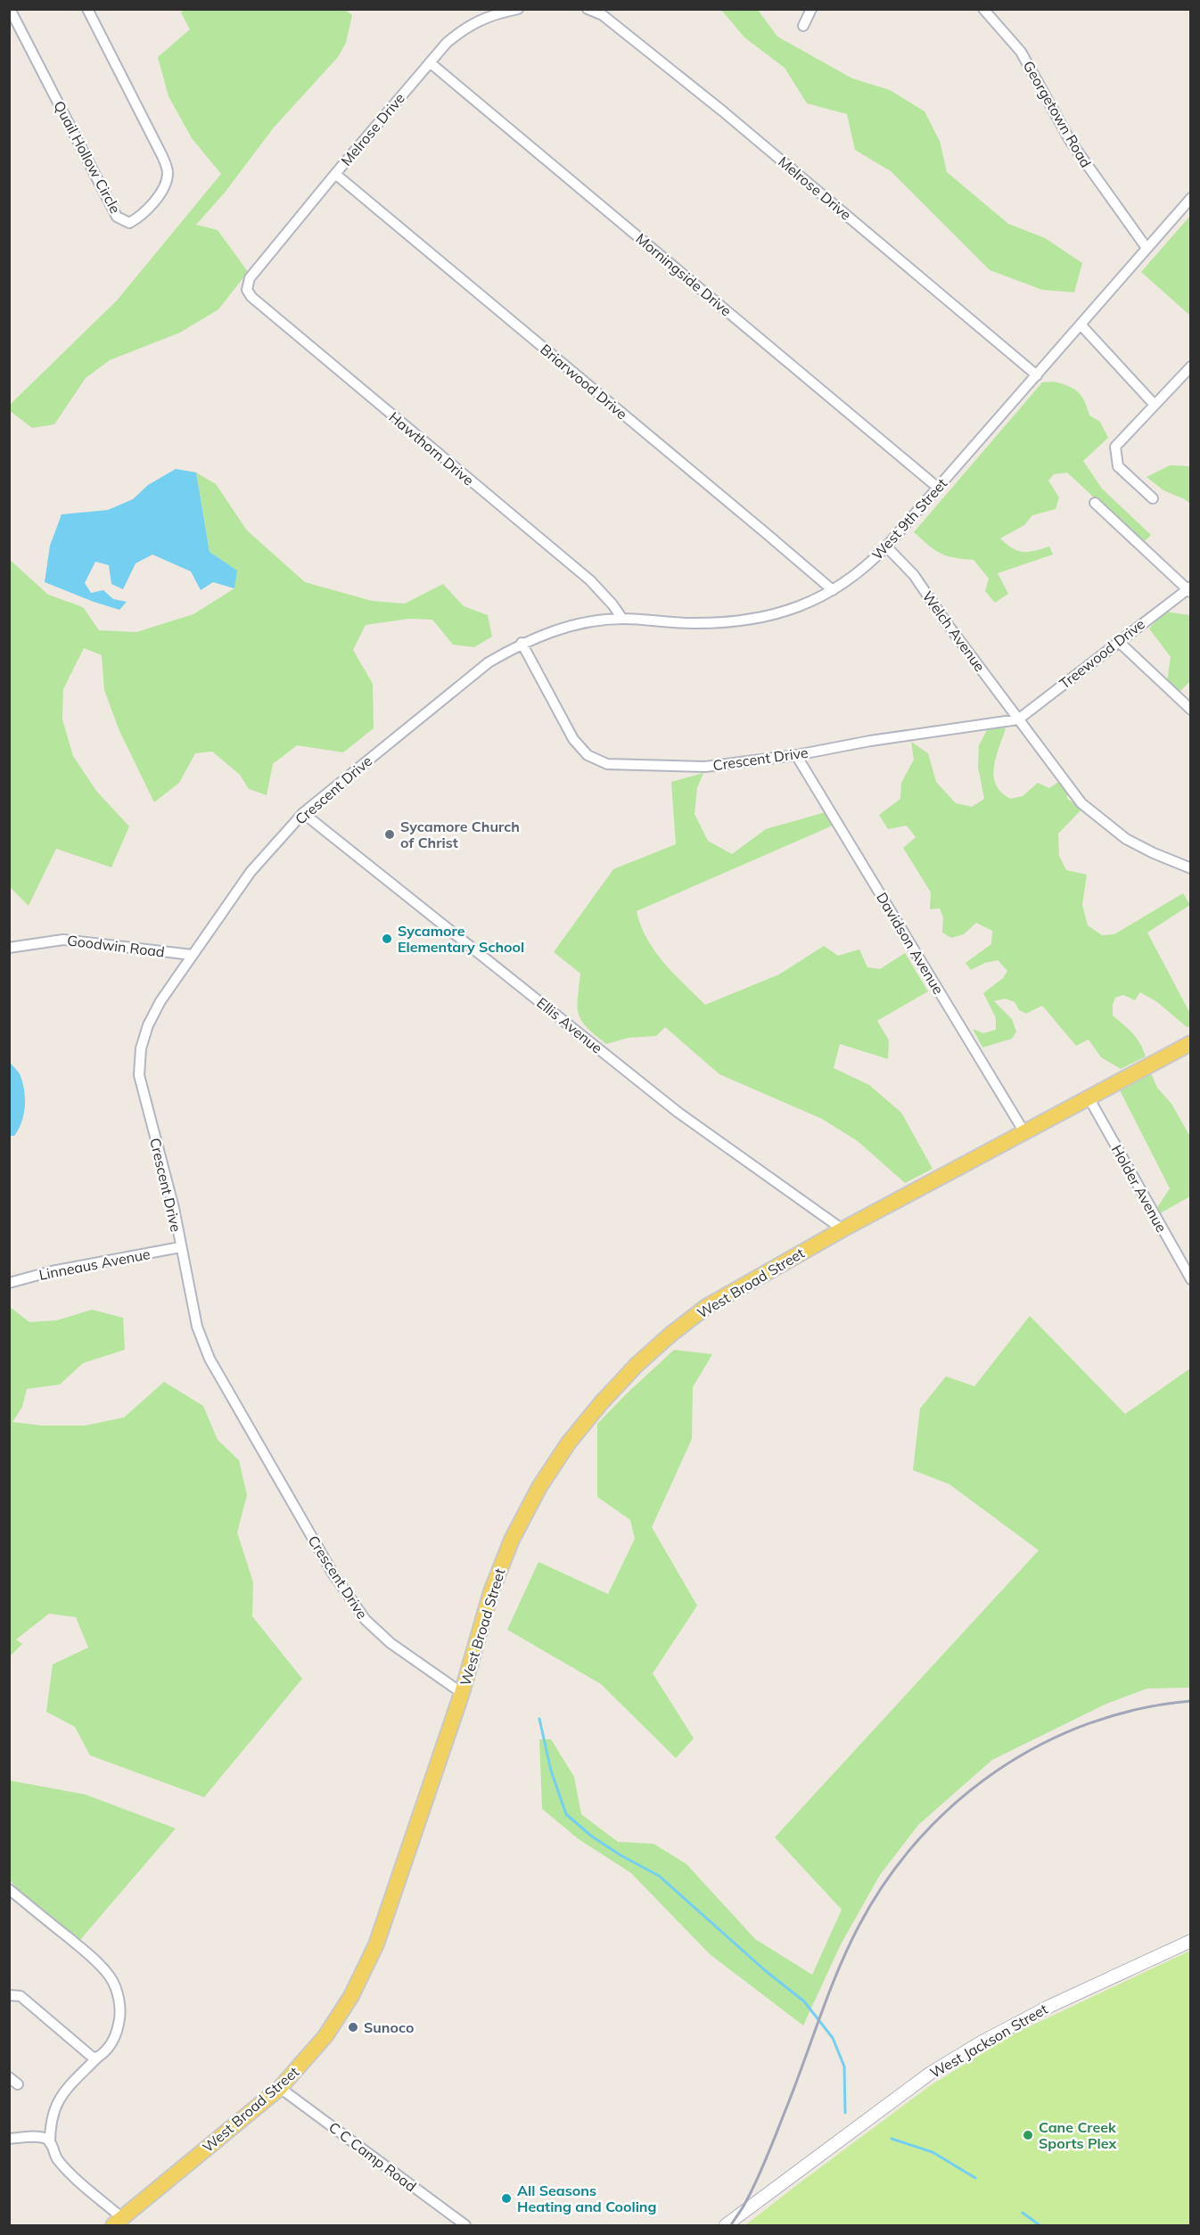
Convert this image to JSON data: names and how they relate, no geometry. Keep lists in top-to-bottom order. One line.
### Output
{"streets":{"main road":["West Broad Street"],"street":["Georgetown Road","Melrose Drive","Quail Hollow Circle","Morningside Drive","Briarwood Drive","Hawthorn Drive","West 9th Street","Welch Avenue","Treewood Drive","Crescent Drive","Davidson Avenue","Goodwin Road","Ellis Avenue","Holder Avenue","Linneaus Avenue","West Jackson Street","C C Camp Road"]},"crossings":[["Georgetown Road","West 9th Street"],["Melrose Drive","Morningside Drive"],["Melrose Drive","Briarwood Drive"],["Melrose Drive","Hawthorn Drive"],["Melrose Drive","West 9th Street"],["Morningside Drive","West 9th Street"],["Briarwood Drive","West 9th Street"],["Hawthorn Drive","West 9th Street"],["West 9th Street","Welch Avenue"],["West 9th Street","Crescent Drive"],["Welch Avenue","Treewood Drive"],["Welch Avenue","Crescent Drive"],["Treewood Drive","Crescent Drive"],["Crescent Drive","Davidson Avenue"],["Crescent Drive","Goodwin Road"],["Crescent Drive","Ellis Avenue"],["Crescent Drive","Linneaus Avenue"],["Crescent Drive","West Broad Street"],["Davidson Avenue","West Broad Street"],["Ellis Avenue","West Broad Street"],["Holder Avenue","West Broad Street"],["West Broad Street","C C Camp Road"]],"places":["Sycamore Church of Christ","Sycamore Elementary School","Sunoco","Cane Creek Sports Plex","All Seasons Heating and Cooling"]}
